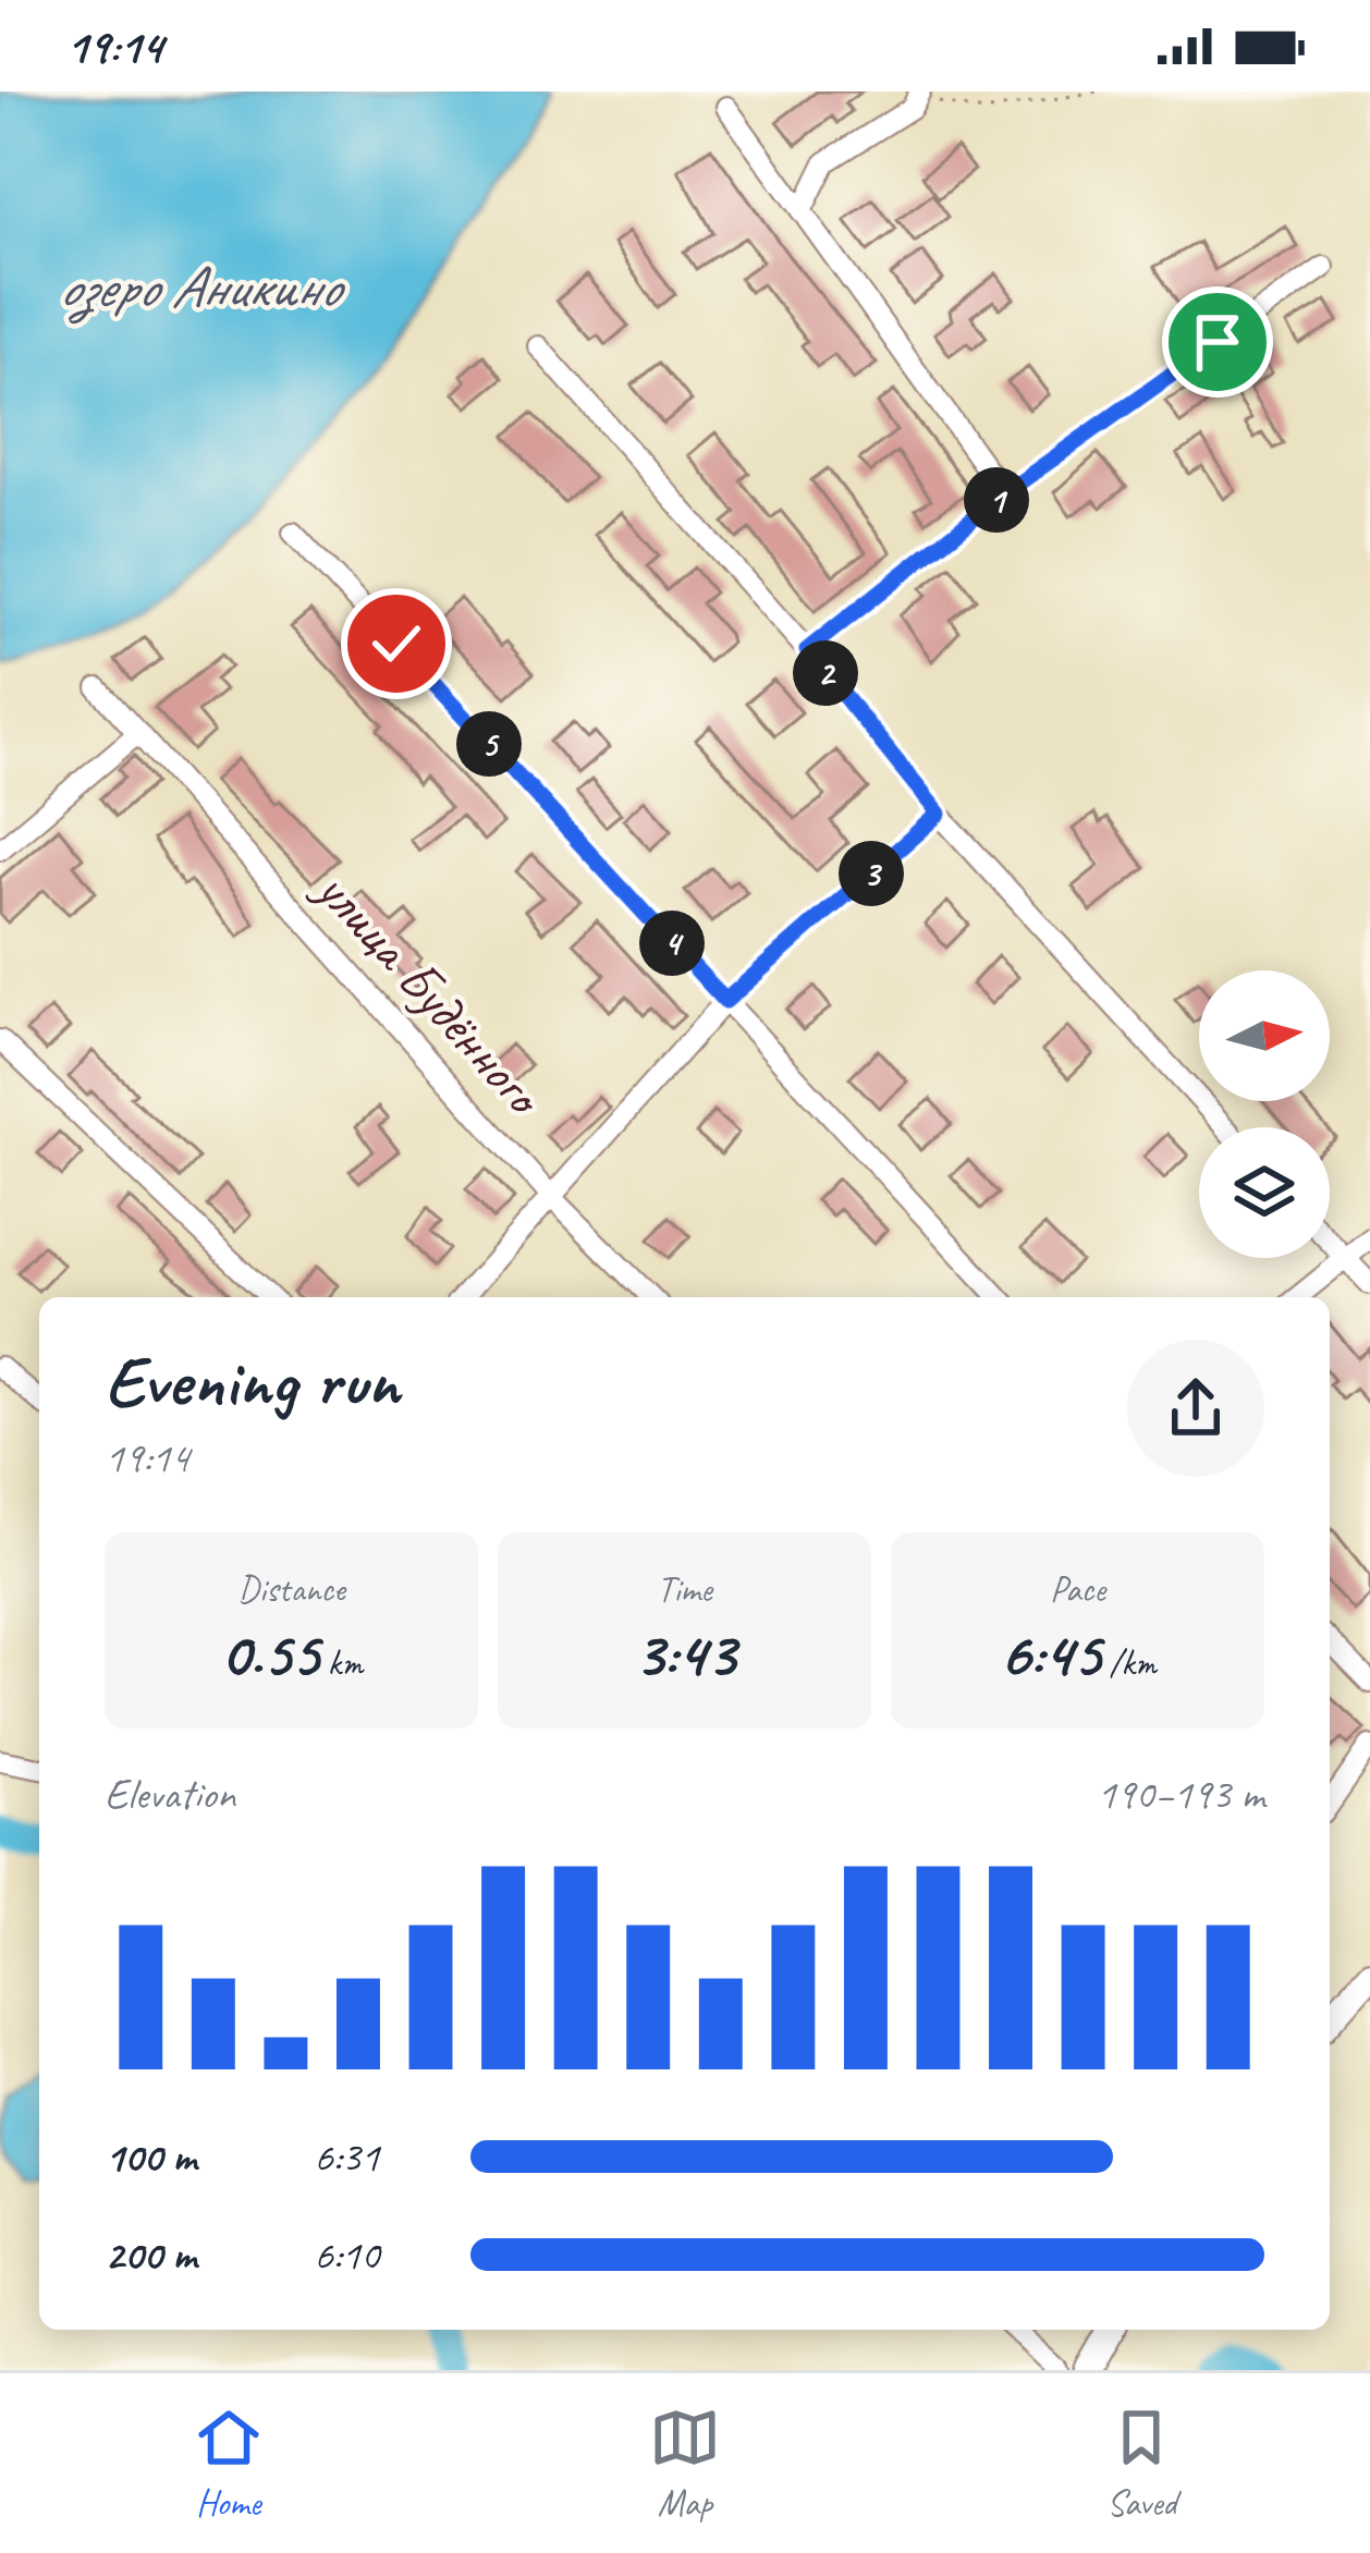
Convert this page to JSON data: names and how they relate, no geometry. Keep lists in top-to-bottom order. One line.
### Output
{"streets":{"street":["улица Будённого"]},"water":["озеро Аникино"],"north":"right","page":{"status":"19:14","pins":["1","2","5","3","4"],"heading":["Evening run","19:14"],"stats":[["Distance","0.55 km"],["Time","3:43"],["Pace","6:45 /km"]],"chart":["Elevation","190–193 m"],"list":[{"name":"100 m","note":"6:31"},{"name":"200 m","note":"6:10"}],"tabs":["Home","Map","Saved"]}}
